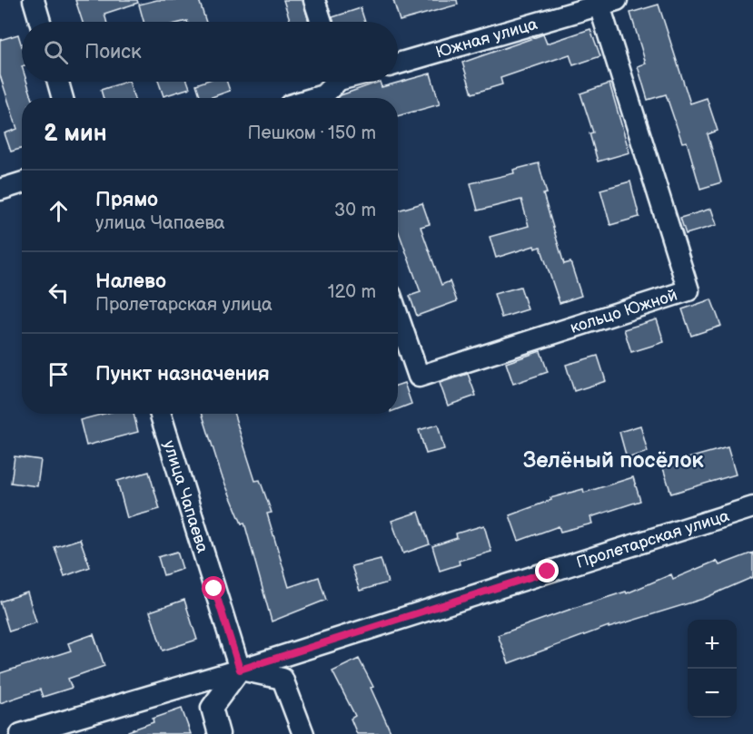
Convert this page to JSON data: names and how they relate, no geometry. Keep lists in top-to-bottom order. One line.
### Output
{"streets":{"street":["Южная улица","кольцо Южной","улица Чапаева","Пролетарская улица"]},"crossings":[["Южная улица","кольцо Южной"],["улица Чапаева","Пролетарская улица"]],"districts":["Зелёный посёлок"],"page":{"search":"Поиск","heading":["2 мин","Пешком · 150 m"],"list":[["Прямо","улица Чапаева","30 m"],["Налево","Пролетарская улица","120 m"],"Пункт назначения"],"map_buttons":["+","−"]}}
